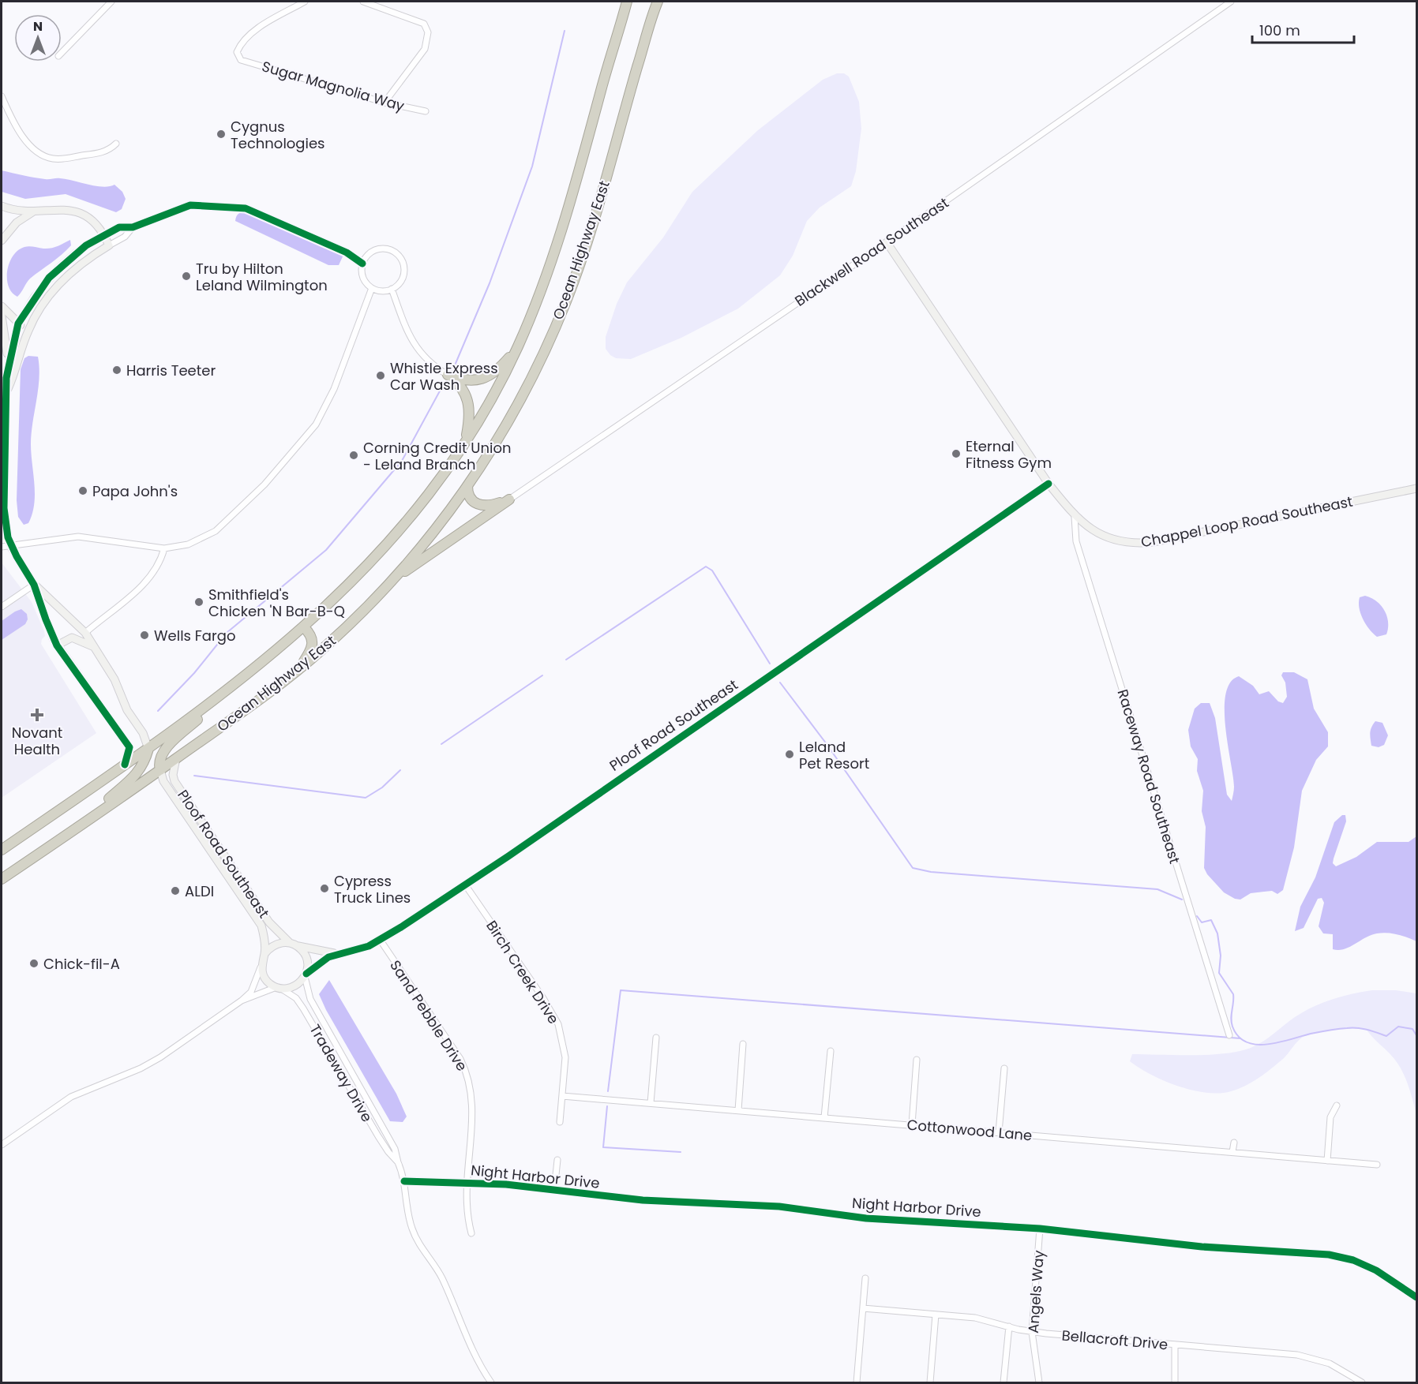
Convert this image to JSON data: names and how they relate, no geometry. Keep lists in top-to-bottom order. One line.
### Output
{"streets":{"highway":["Ocean Highway East"],"street":["Sugar Magnolia Way","Blackwell Road Southeast","Chappel Loop Road Southeast","Ploof Road Southeast","Raceway Road Southeast","Birch Creek Drive","Sand Pebble Drive","Tradeway Drive","Cottonwood Lane","Night Harbor Drive","Angels Way","Bellacroft Drive"]},"crossings":[["Ocean Highway East","Ploof Road Southeast"],["Blackwell Road Southeast","Chappel Loop Road Southeast"],["Chappel Loop Road Southeast","Ploof Road Southeast"],["Chappel Loop Road Southeast","Raceway Road Southeast"],["Ploof Road Southeast","Birch Creek Drive"],["Ploof Road Southeast","Sand Pebble Drive"],["Ploof Road Southeast","Tradeway Drive"],["Birch Creek Drive","Cottonwood Lane"],["Sand Pebble Drive","Night Harbor Drive"],["Tradeway Drive","Night Harbor Drive"],["Night Harbor Drive","Angels Way"],["Angels Way","Bellacroft Drive"]],"places":{"other":["Cygnus Technologies","Tru by Hilton Leland Wilmington","Harris Teeter","Whistle Express Car Wash","Eternal Fitness Gym","Corning Credit Union - Leland Branch","Papa John's","Smithfield's Chicken 'N Bar-B-Q","Wells Fargo","Leland Pet Resort","Cypress Truck Lines","ALDI","Chick-fil-A"],"health":["Novant Health"]},"scale_bar":"100 m","north":"top"}
